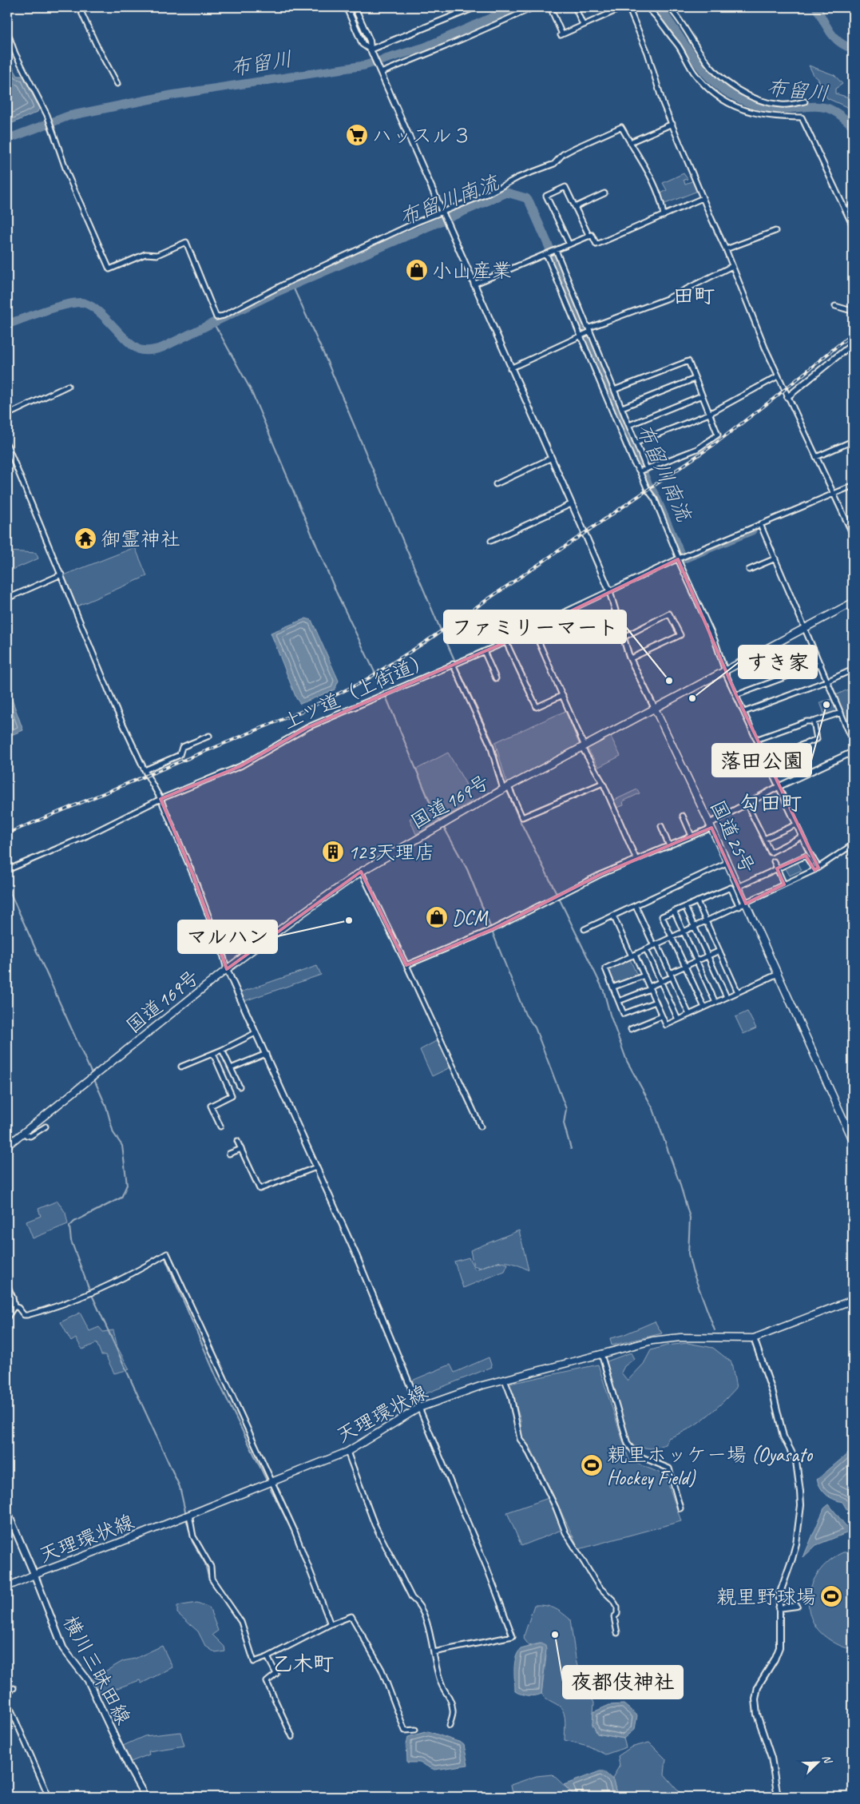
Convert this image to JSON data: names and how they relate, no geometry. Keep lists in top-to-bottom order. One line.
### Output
{"streets":{"main road":["国道169号","国道25号","天理環状線","横川三昧田線"],"street":["上ツ道（上街道）"]},"crossings":[["国道169号","国道25号"],["天理環状線","横川三昧田線"]],"districts":["田町","勾田町","乙木町"],"water":["布留川","布留川南流"],"places":{"supermarket":["ハッスル３"],"shop":["小山産業","DCM"],"temple":["御霊神社"],"other":["ファミリーマート","すき家","落田公園","マルハン","夜都伎神社"],"building":["123天理店"],"sports":["親里ホッケー場 (Oyasato Hockey Field)","親里野球場"]},"north":"top right"}
